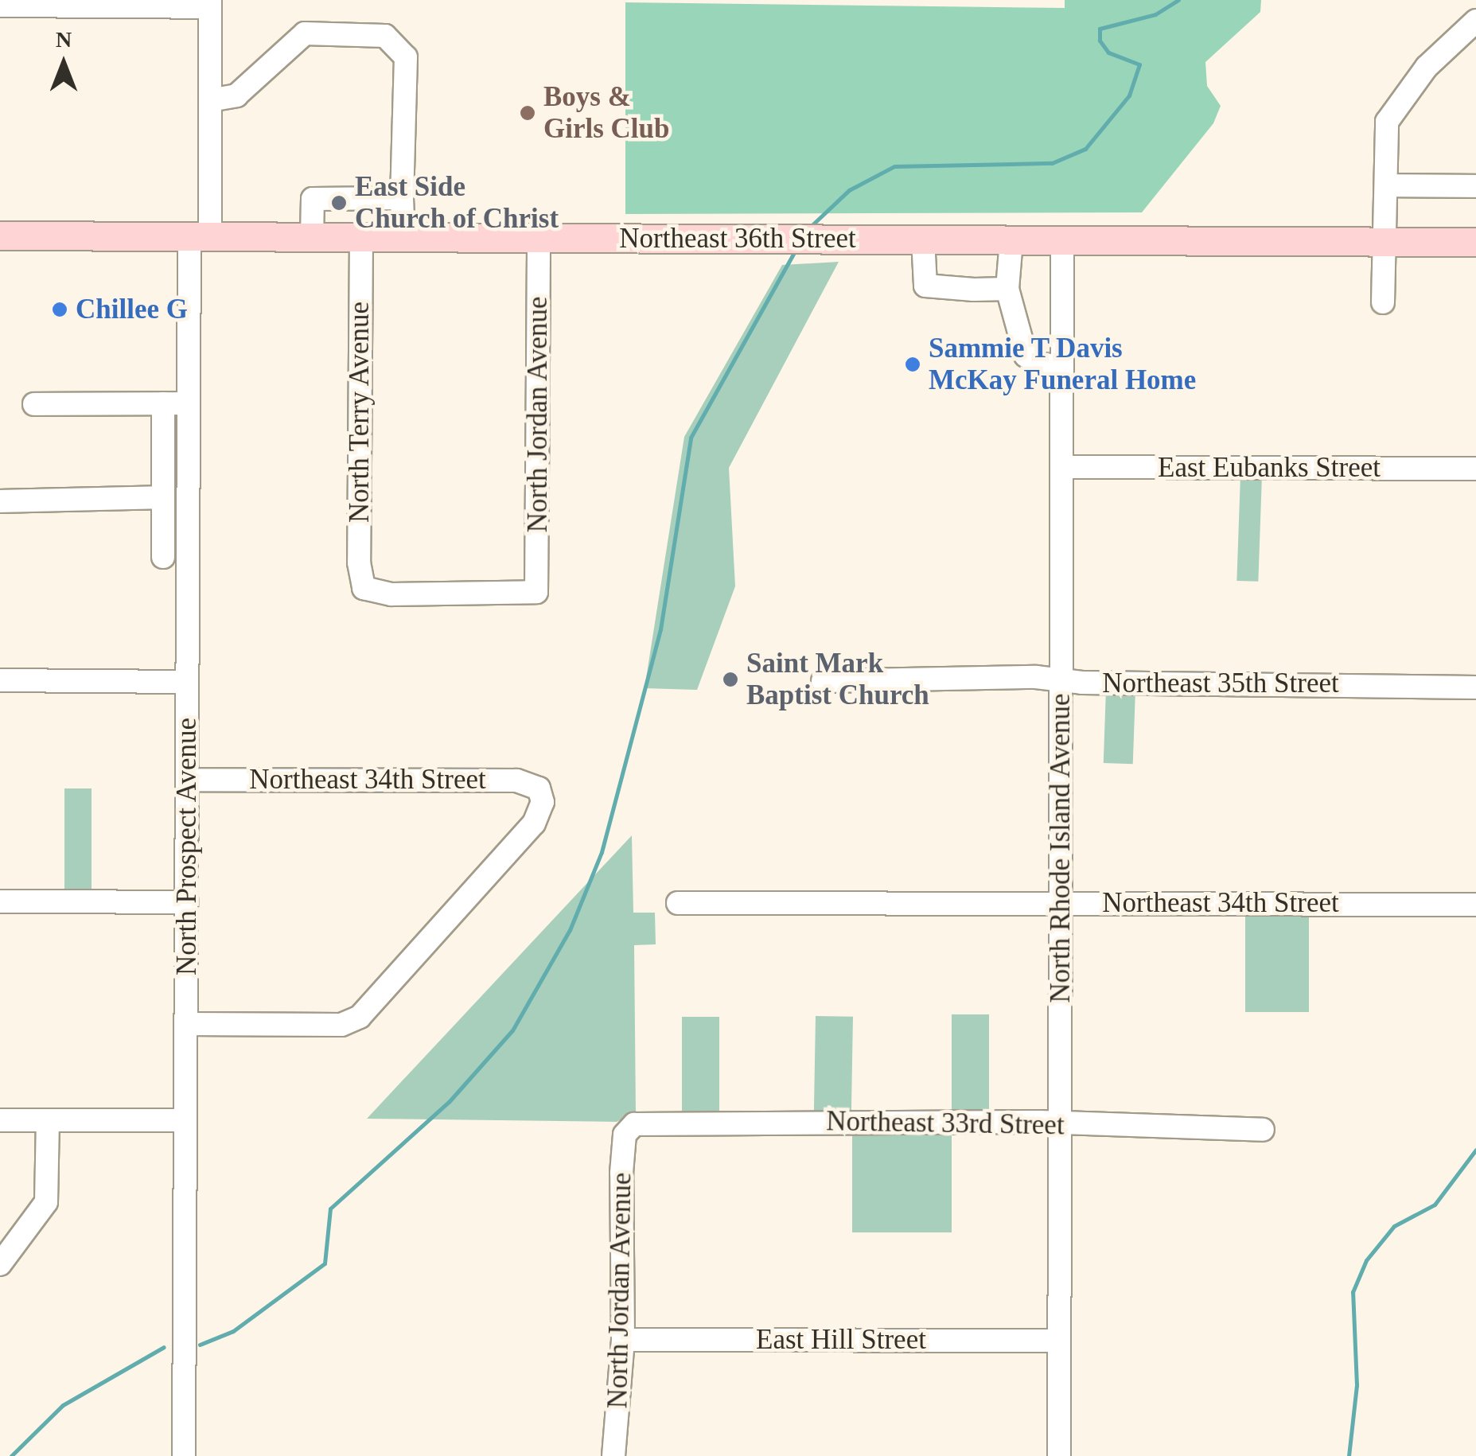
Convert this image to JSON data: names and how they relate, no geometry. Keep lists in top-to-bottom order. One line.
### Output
{"streets":{"main road":["Northeast 36th Street"],"street":["North Terry Avenue","North Jordan Avenue","East Eubanks Street","Northeast 35th Street","Northeast 34th Street","North Prospect Avenue","North Rhode Island Avenue","Northeast 33rd Street","East Hill Street"]},"crossings":[["Northeast 36th Street","North Terry Avenue"],["Northeast 36th Street","North Jordan Avenue"],["Northeast 36th Street","North Prospect Avenue"],["Northeast 36th Street","North Rhode Island Avenue"],["North Terry Avenue","North Jordan Avenue"],["North Jordan Avenue","Northeast 33rd Street"],["North Jordan Avenue","East Hill Street"],["East Eubanks Street","North Rhode Island Avenue"],["Northeast 35th Street","North Rhode Island Avenue"],["Northeast 34th Street","North Prospect Avenue"],["Northeast 34th Street","North Rhode Island Avenue"],["North Rhode Island Avenue","Northeast 33rd Street"],["North Rhode Island Avenue","East Hill Street"]],"places":["Boys & Girls Club","East Side Church of Christ","Chillee G","Sammie T Davis McKay Funeral Home","Saint Mark Baptist Church"],"north":"top"}
